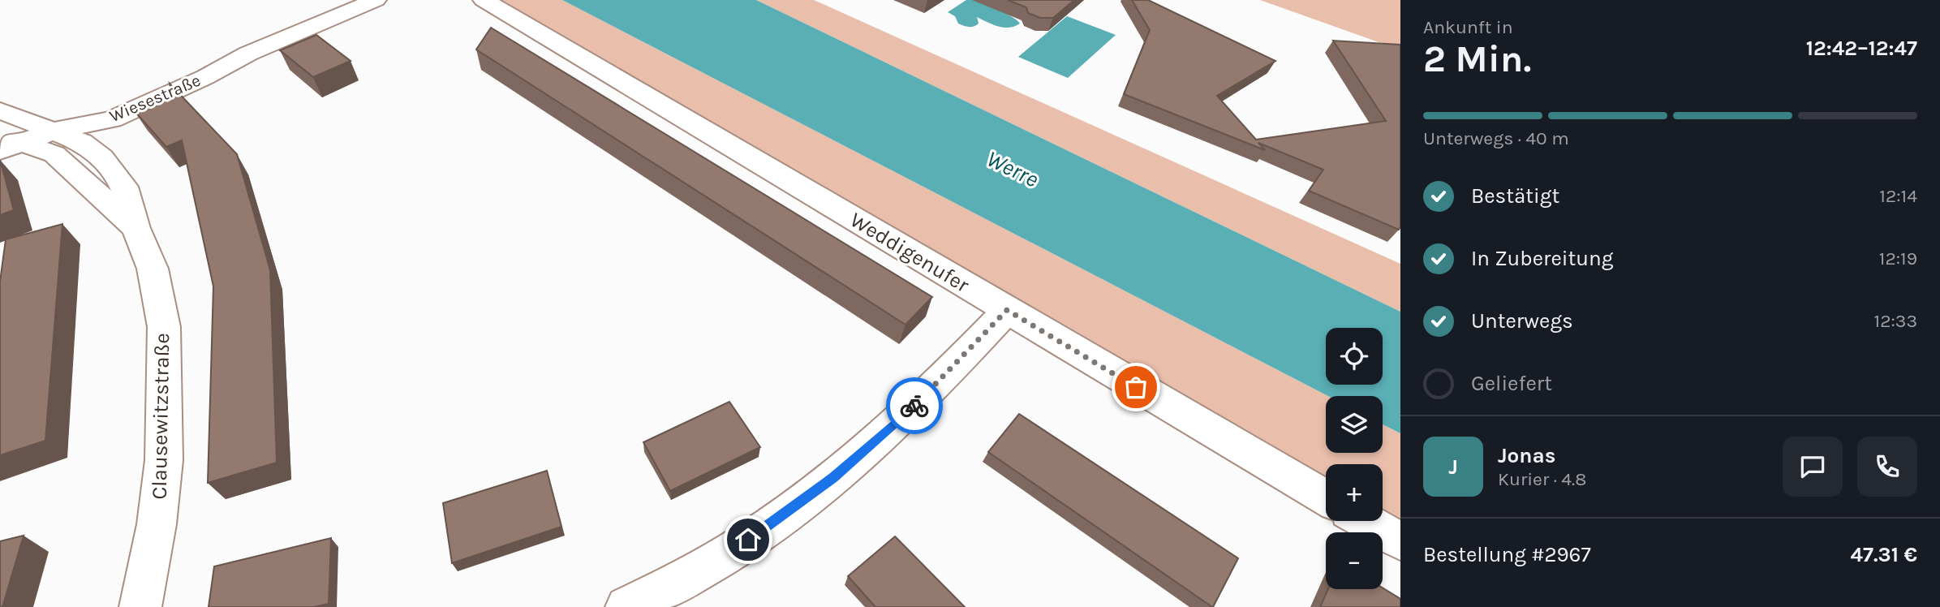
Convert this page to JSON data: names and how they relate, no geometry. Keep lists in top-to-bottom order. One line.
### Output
{"streets":{"street":["Wiesestraße","Weddigenufer","Clausewitzstraße"]},"crossings":[["Wiesestraße","Clausewitzstraße"]],"water":["Werre"],"page":{"heading":["2 Min.","Ankunft in","12:42–12:47"],"panel":["Jonas","Kurier · 4.8","Bestellung #2967","47.31 €"],"bar":"Unterwegs · 40 m","list":[["Bestätigt","12:14"],["In Zubereitung","12:19"],["Unterwegs","12:33"],"Geliefert"],"map_buttons":["+","−"],"round":"J"}}
